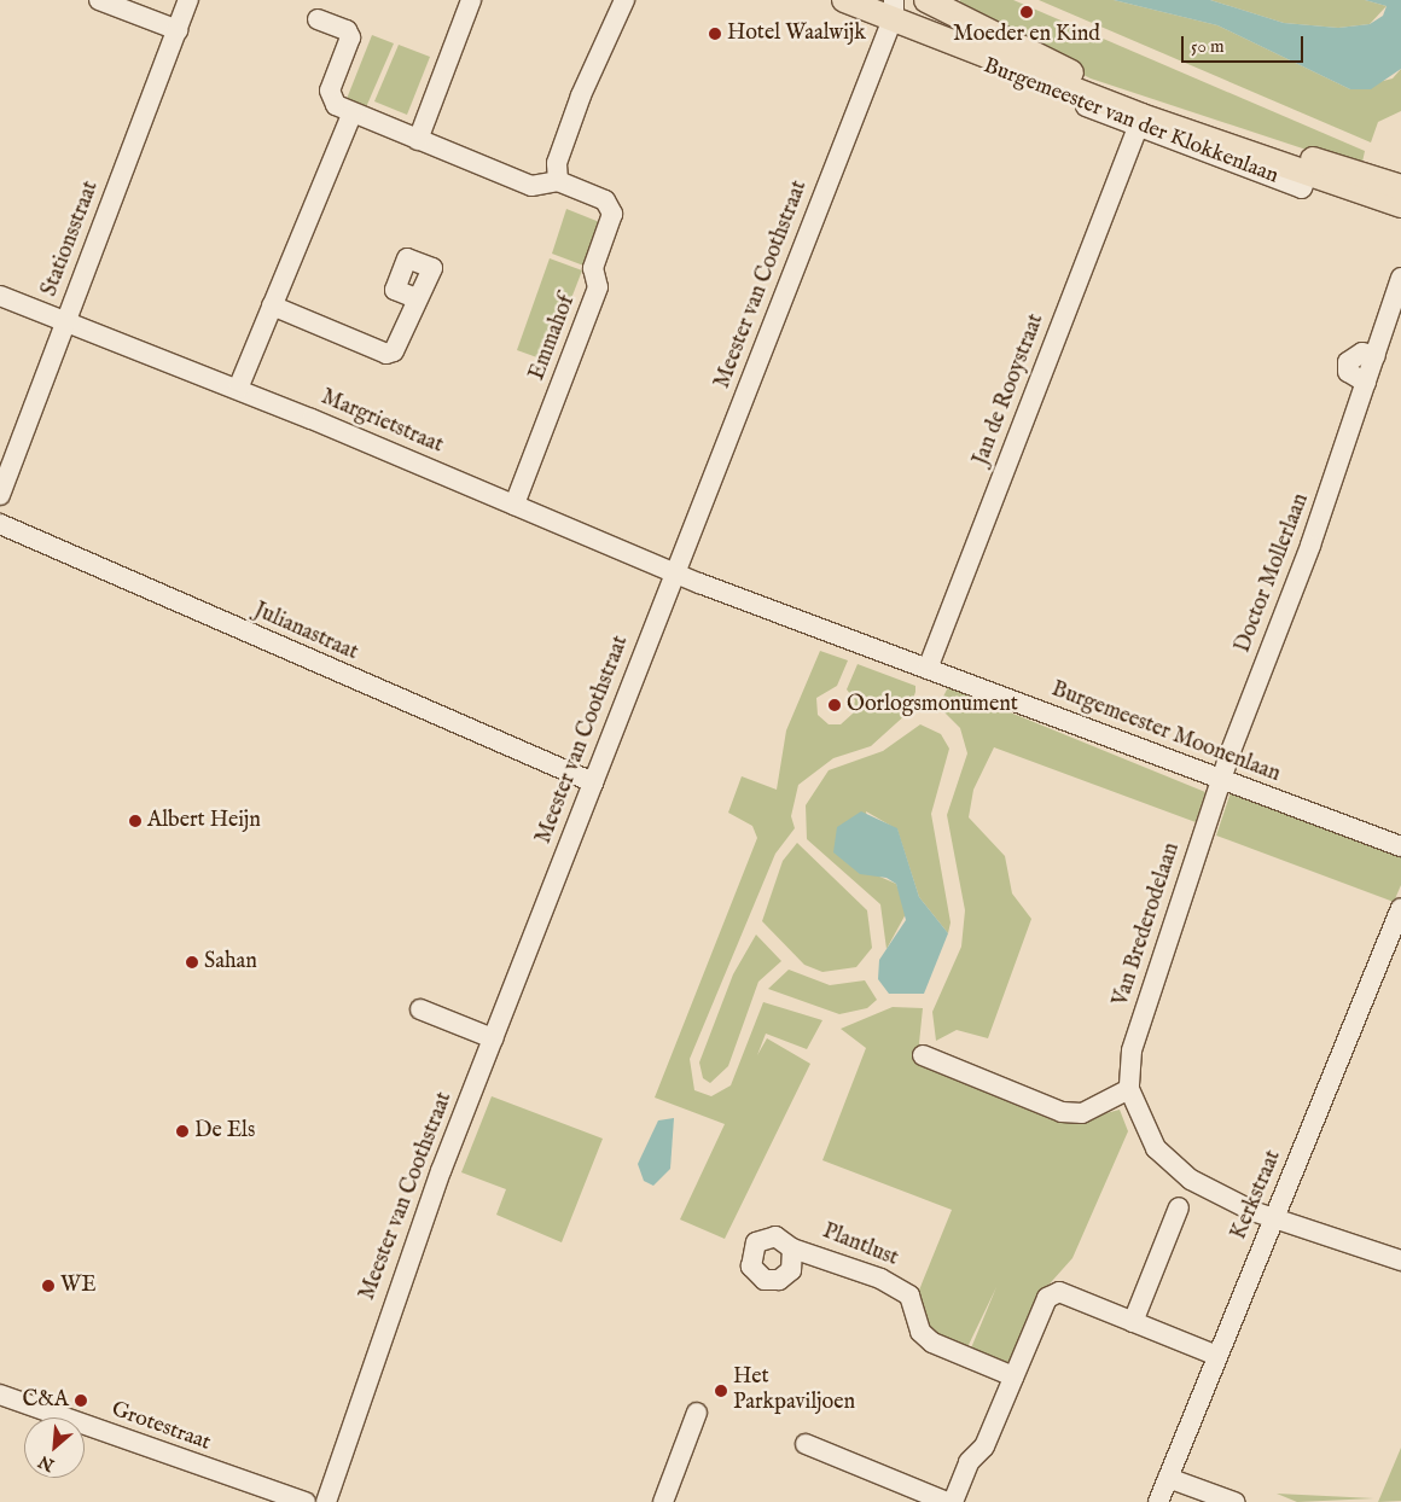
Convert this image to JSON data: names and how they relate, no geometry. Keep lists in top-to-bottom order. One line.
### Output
{"streets":{"main road":["Burgemeester van der Klokkenlaan"],"street":["Stationsstraat","Meester van Coothstraat","Emmahof","Jan de Rooystraat","Margrietstraat","Doctor Mollerlaan","Julianastraat","Burgemeester Moonenlaan","Van Brederodelaan","Kerkstraat","Plantlust","Grotestraat"]},"crossings":[["Burgemeester van der Klokkenlaan","Meester van Coothstraat"],["Burgemeester van der Klokkenlaan","Jan de Rooystraat"],["Stationsstraat","Margrietstraat"],["Meester van Coothstraat","Margrietstraat"],["Meester van Coothstraat","Julianastraat"],["Meester van Coothstraat","Burgemeester Moonenlaan"],["Emmahof","Margrietstraat"],["Jan de Rooystraat","Burgemeester Moonenlaan"],["Margrietstraat","Burgemeester Moonenlaan"],["Doctor Mollerlaan","Burgemeester Moonenlaan"],["Doctor Mollerlaan","Van Brederodelaan"],["Burgemeester Moonenlaan","Van Brederodelaan"],["Van Brederodelaan","Kerkstraat"]],"places":["Moeder en Kind","Hotel Waalwijk","Oorlogsmonument","Albert Heijn","Sahan","De Els","WE","Het Parkpaviljoen","C&A"],"scale_bar":"50 m","north":"bottom left"}
